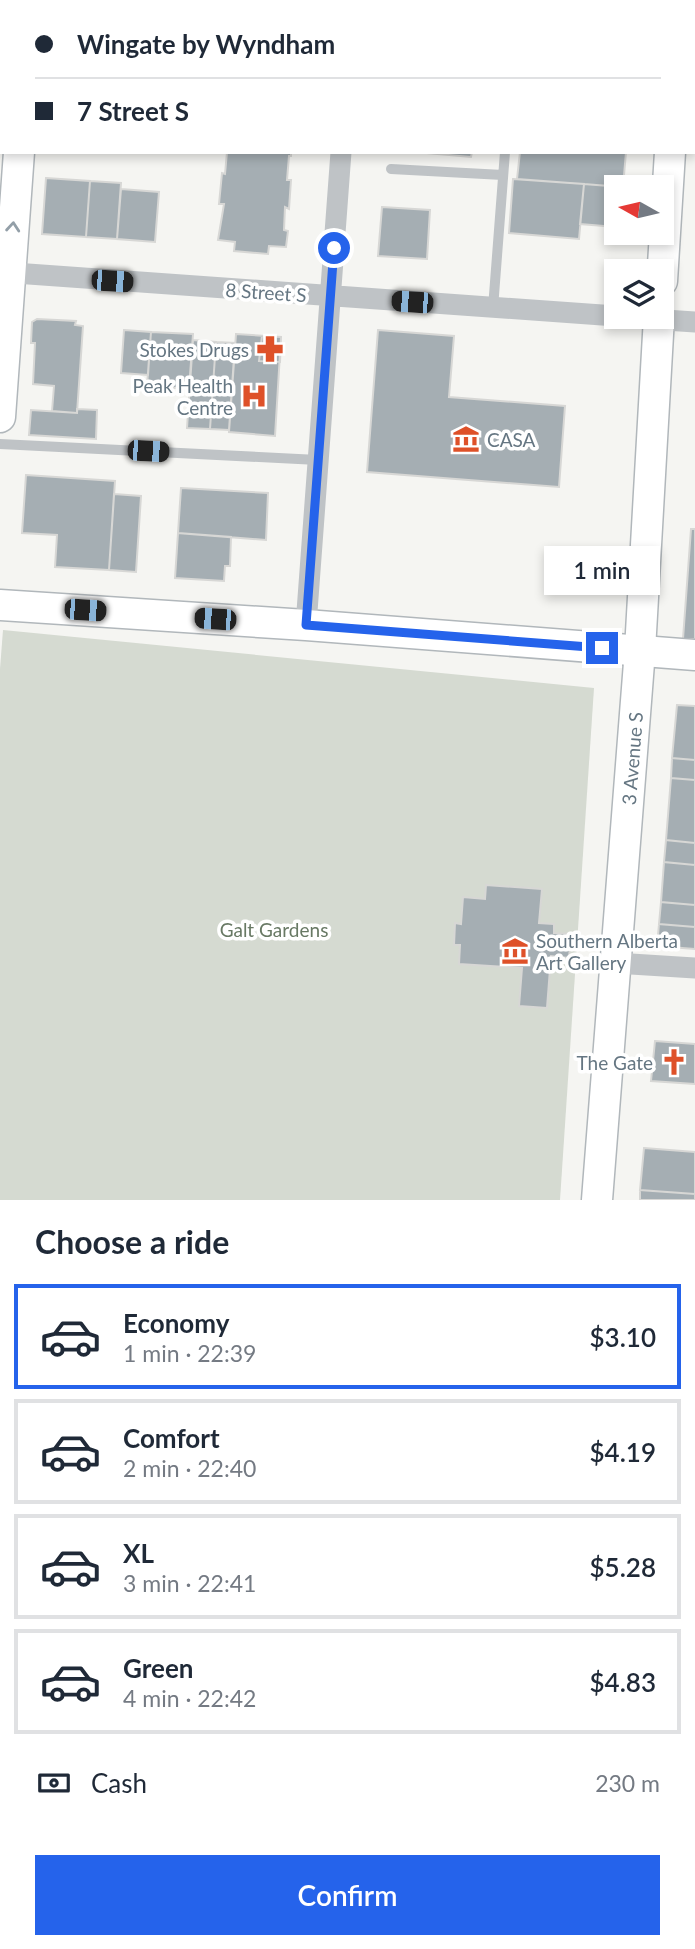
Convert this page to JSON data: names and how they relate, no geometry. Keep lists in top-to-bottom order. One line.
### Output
{"streets":{"main road":["3 Avenue S"],"street":["8 Street S"]},"parks":["Galt Gardens"],"places":{"pharmacy":["Stokes Drugs"],"hospital":["Peak Health Centre"],"museum":["CASA","Southern Alberta Art Gallery"],"church":["The Gate"]},"north":"left","page":{"banner":["Wingate by Wyndham","7 Street S"],"bubble":"1 min","heading":"Choose a ride","list":[{"name":"Economy","note":"1 min · 22:39","value":"$3.10"},{"name":"Comfort","note":"2 min · 22:40","value":"$4.19"},{"name":"XL","note":"3 min · 22:41","value":"$5.28"},{"name":"Green","note":"4 min · 22:42","value":"$4.83"}],"pay":["Cash","230 m"],"buttons":"Confirm"}}
